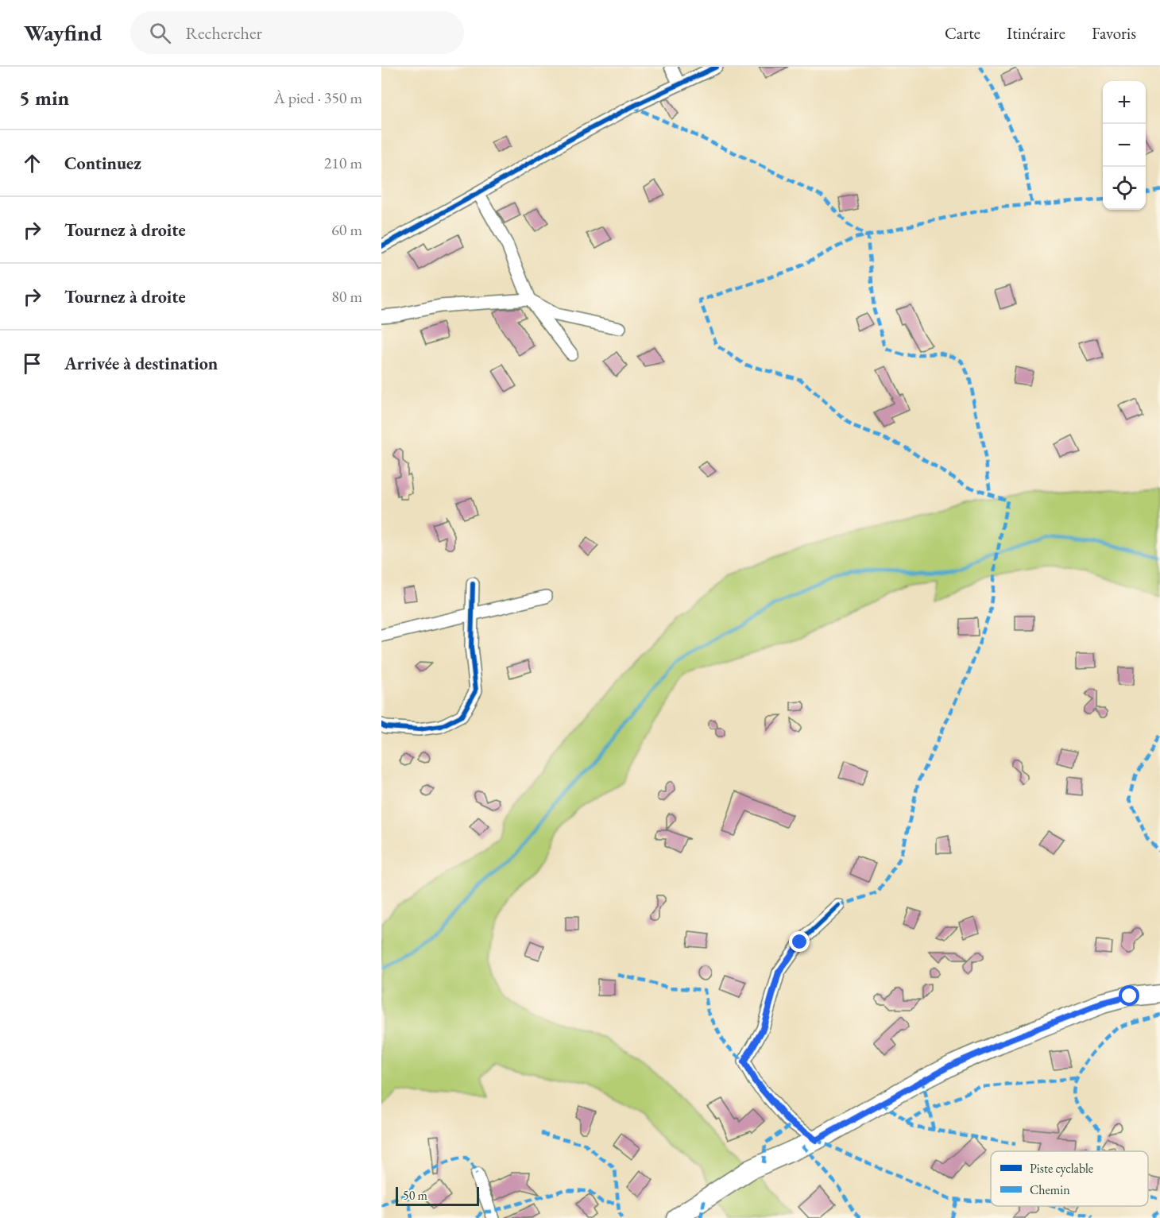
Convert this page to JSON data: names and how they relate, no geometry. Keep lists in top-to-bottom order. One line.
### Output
{"legend":["Piste cyclable","Chemin"],"scale_bar":"50 m","page":{"header":"Wayfind","search":"Rechercher","nav":["Carte","Itinéraire","Favoris"],"heading":["5 min","À pied · 350 m"],"map_buttons":["+","−"],"list":[["Continuez","210 m"],["Tournez à droite","60 m"],["Tournez à droite","80 m"],"Arrivée à destination"],"scale":"50 m"}}
